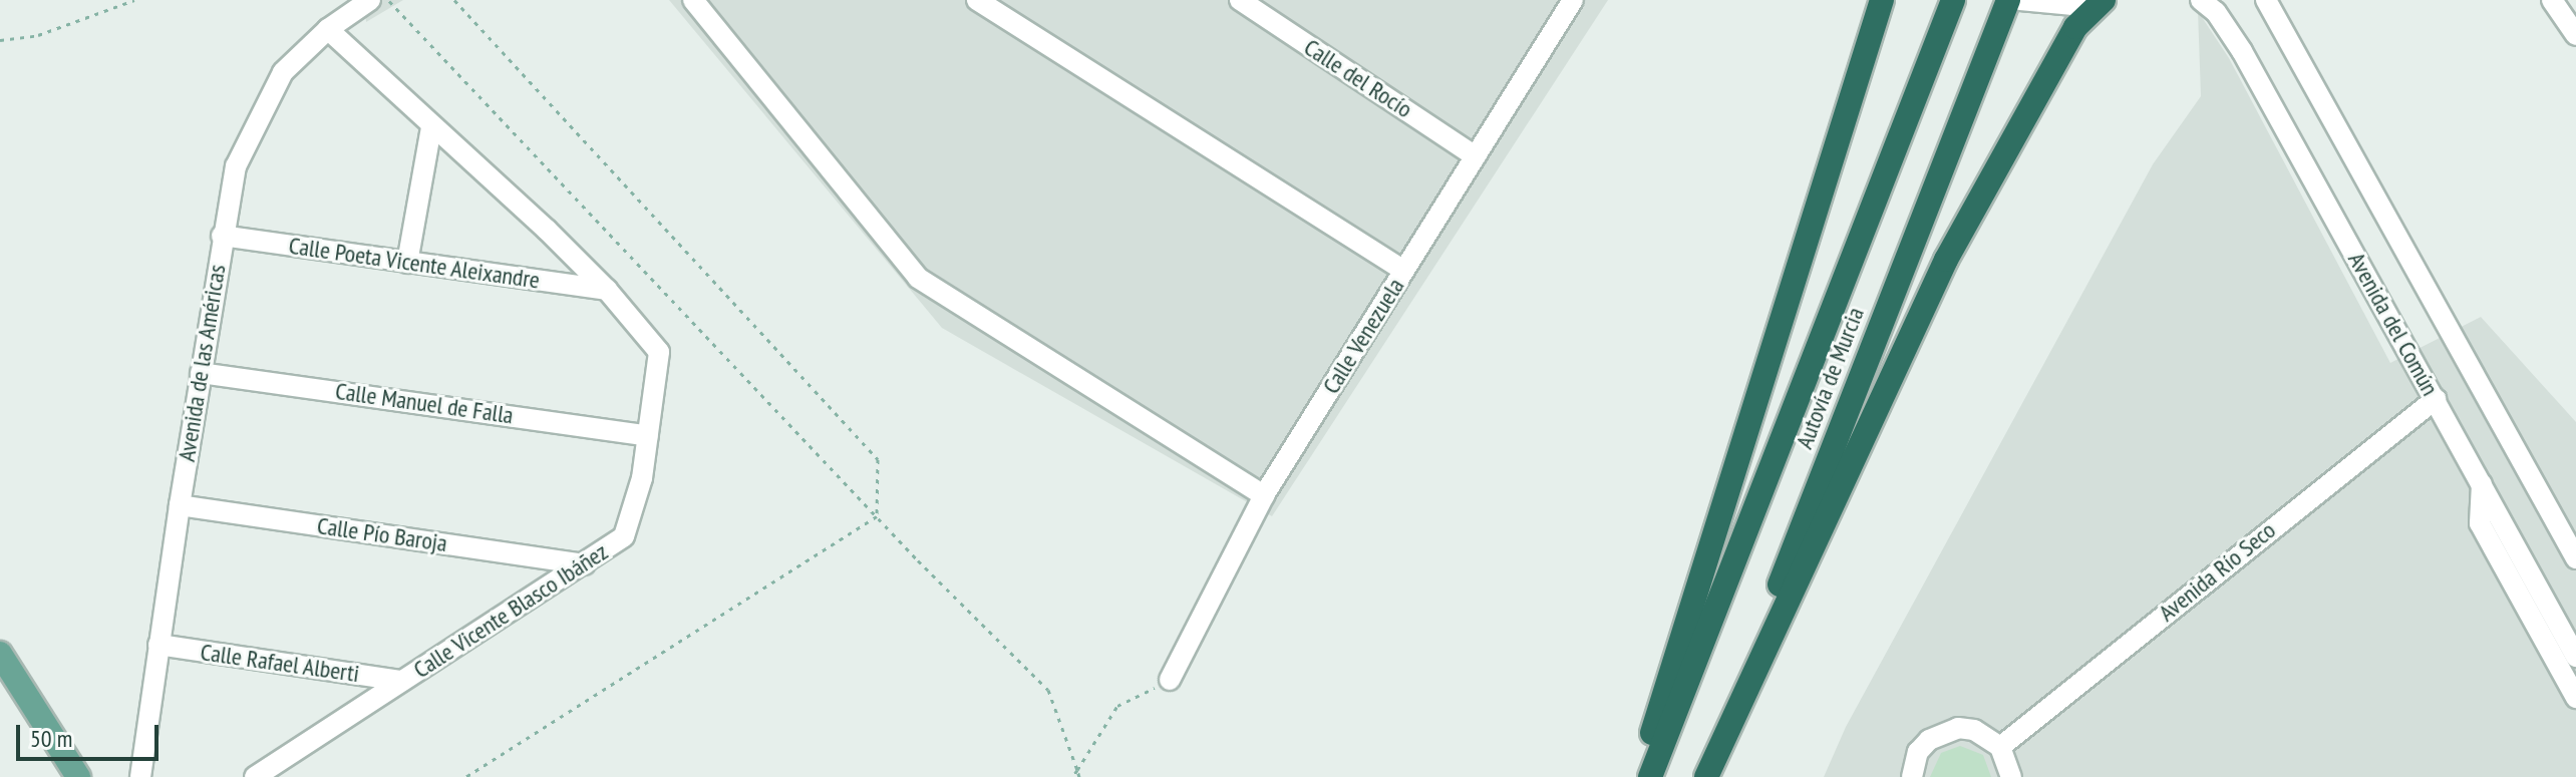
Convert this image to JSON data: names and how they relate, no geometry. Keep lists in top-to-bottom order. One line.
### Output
{"streets":{"highway":["Autovía de Murcia"],"street":["Calle del Rocío","Calle Poeta Vicente Aleixandre","Avenida del Común","Calle Venezuela","Avenida de las Américas","Calle Manuel de Falla","Calle Pío Baroja","Avenida Río Seco","Calle Vicente Blasco Ibáñez","Calle Rafael Alberti"]},"crossings":[["Calle del Rocío","Calle Venezuela"],["Calle Poeta Vicente Aleixandre","Avenida de las Américas"],["Calle Poeta Vicente Aleixandre","Calle Vicente Blasco Ibáñez"],["Avenida del Común","Avenida Río Seco"],["Avenida de las Américas","Calle Manuel de Falla"],["Avenida de las Américas","Calle Pío Baroja"],["Avenida de las Américas","Calle Vicente Blasco Ibáñez"],["Avenida de las Américas","Calle Rafael Alberti"],["Calle Manuel de Falla","Calle Vicente Blasco Ibáñez"],["Calle Pío Baroja","Calle Vicente Blasco Ibáñez"],["Calle Vicente Blasco Ibáñez","Calle Rafael Alberti"]],"scale_bar":"50 m"}
